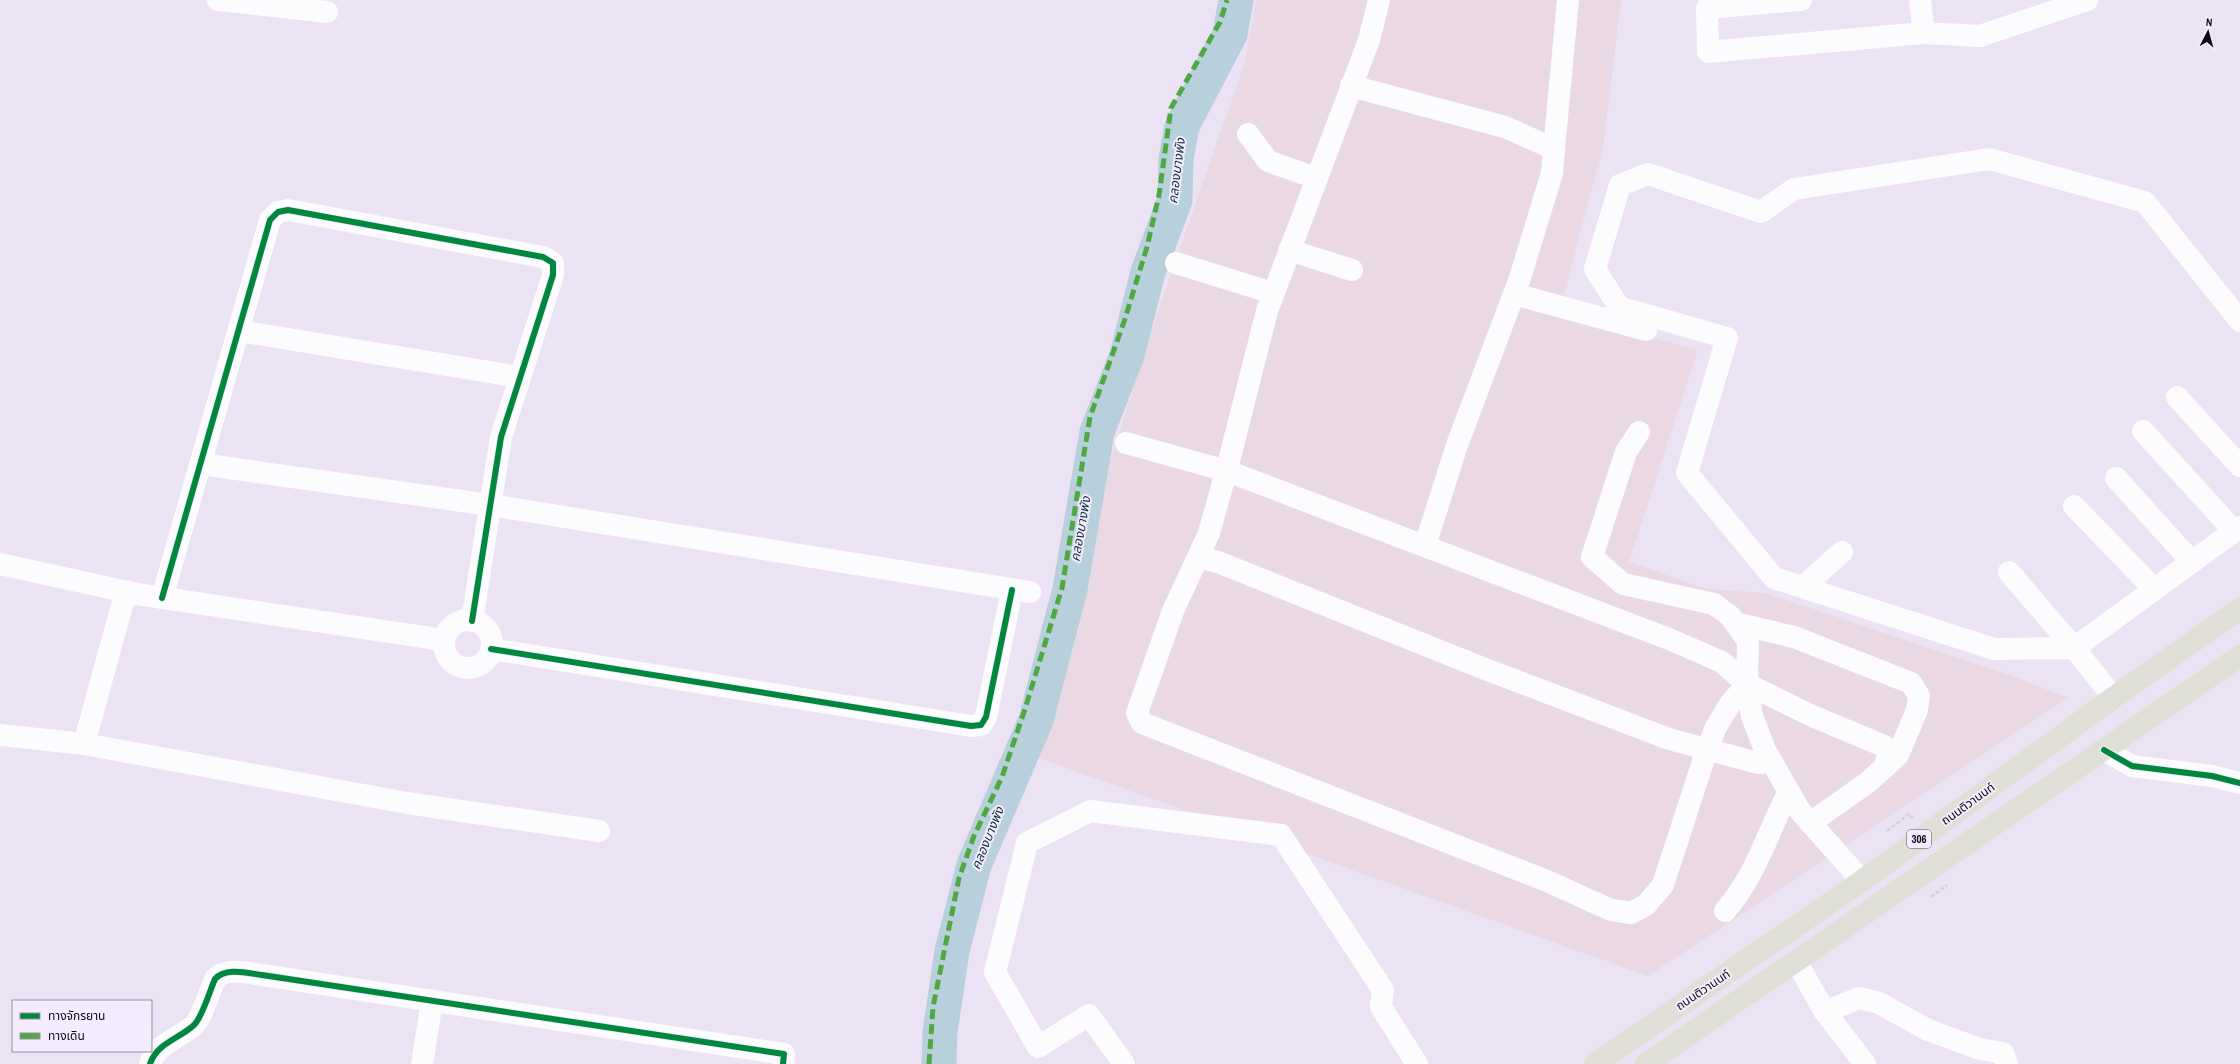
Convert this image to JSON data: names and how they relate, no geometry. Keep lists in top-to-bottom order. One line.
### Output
{"streets":{"main road":["ถนนติวานนท์","306"]},"water":["คลองบางพัง"],"legend":["ทางจักรยาน","ทางเดิน"],"north":"top"}
